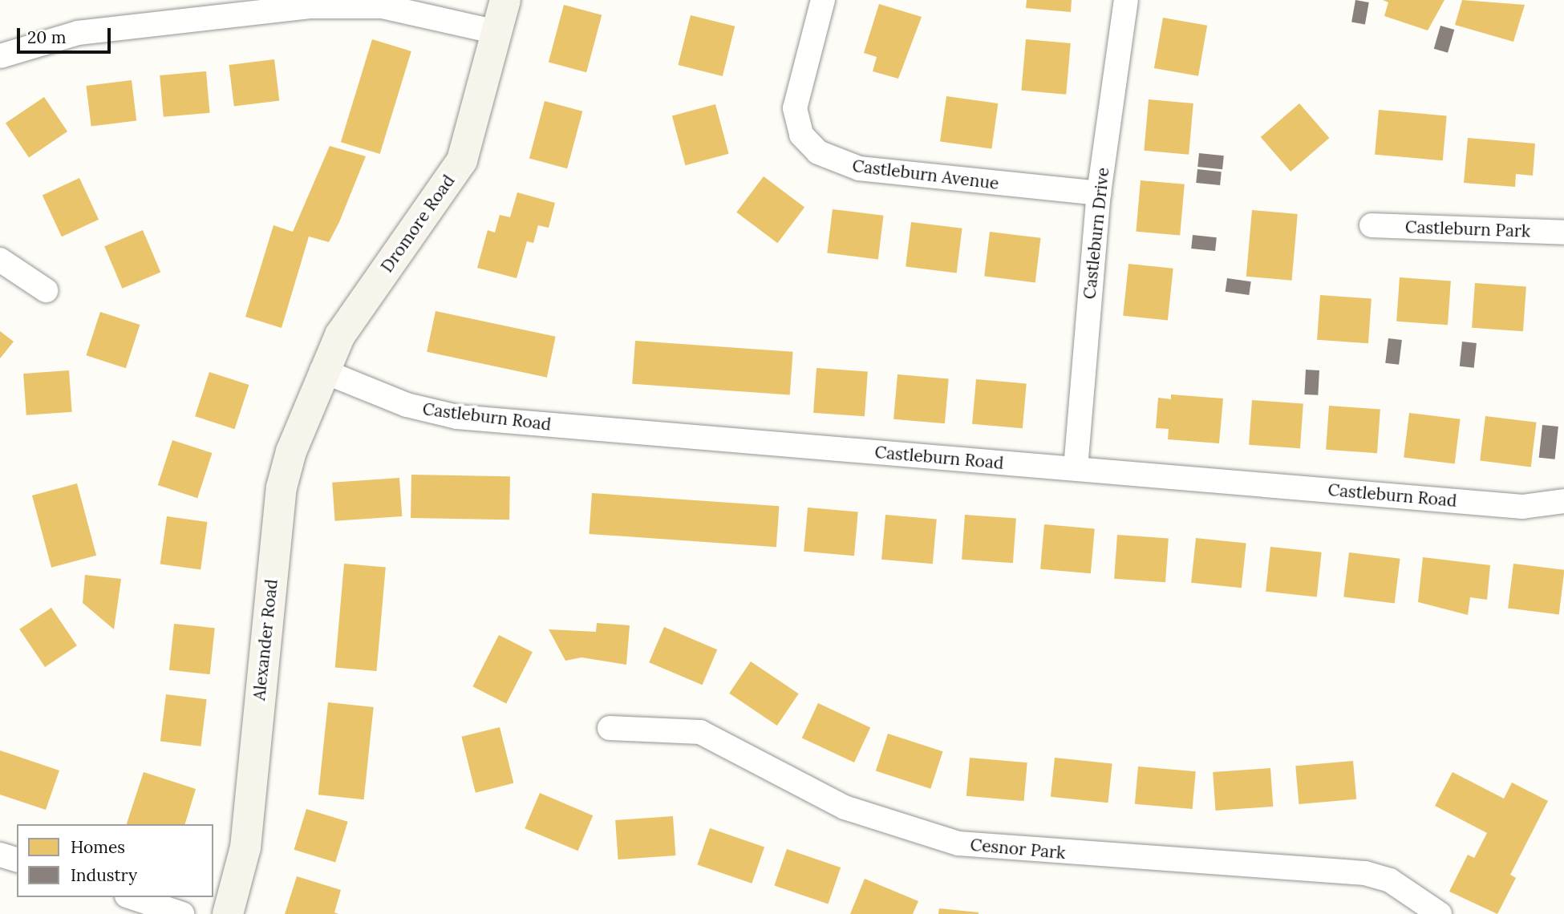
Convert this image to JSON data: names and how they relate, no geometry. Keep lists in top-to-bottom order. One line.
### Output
{"streets":{"street":["Castleburn Avenue","Dromore Road","Castleburn Park","Castleburn Drive","Castleburn Road","Alexander Road","Cesnor Park"]},"crossings":[["Castleburn Avenue","Castleburn Drive"],["Dromore Road","Castleburn Road"],["Dromore Road","Alexander Road"],["Castleburn Drive","Castleburn Road"],["Castleburn Road","Alexander Road"]],"legend":["Homes","Industry"],"scale_bar":"20 m"}
